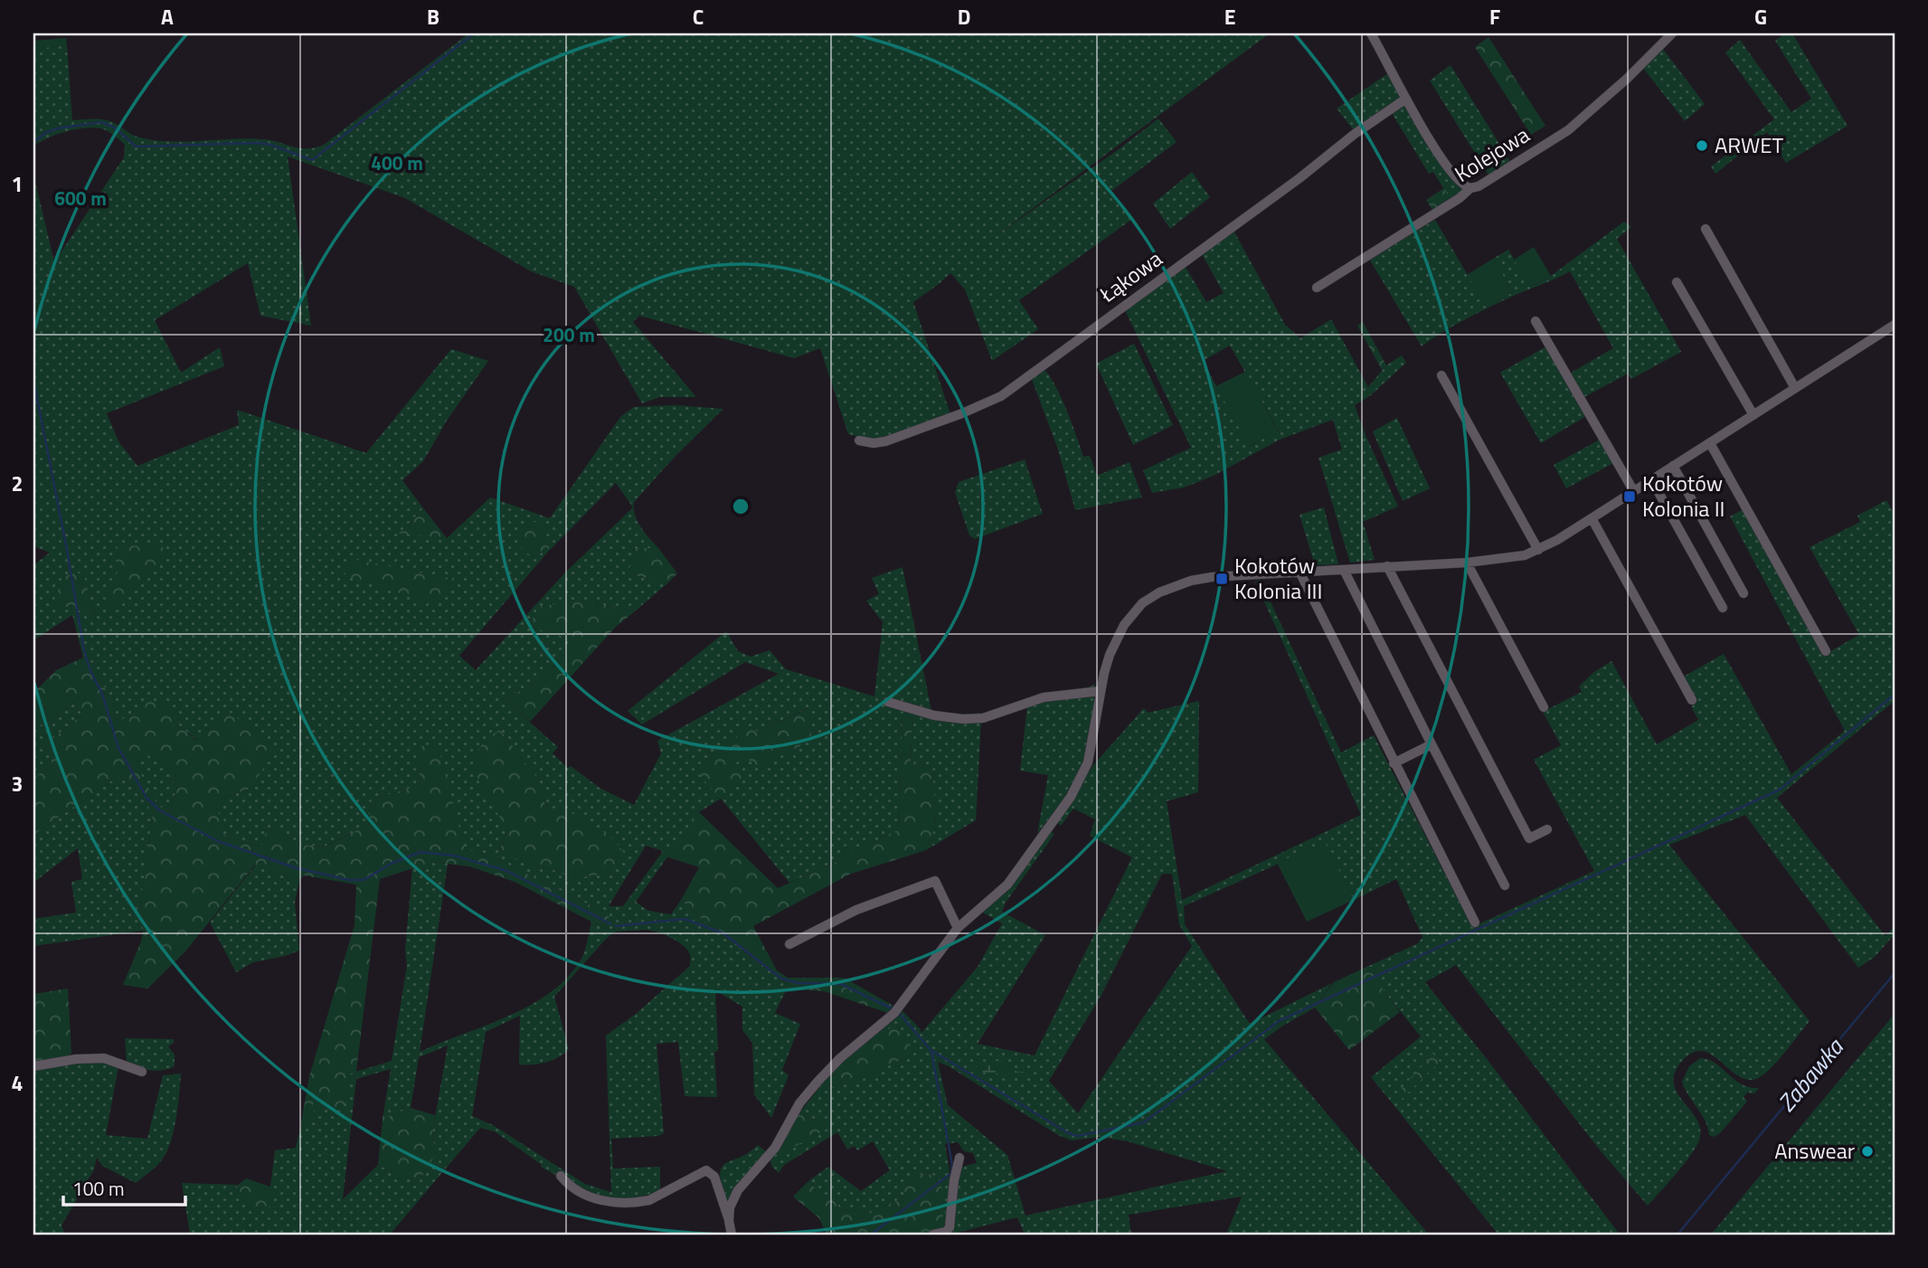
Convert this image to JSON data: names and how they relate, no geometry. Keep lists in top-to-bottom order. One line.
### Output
{"streets":{"street":["Kolejowa","Łąkowa"]},"water":["Zabawka"],"places":{"other":["ARWET","Answear"],"transit":["Kokotów Kolonia II","Kokotów Kolonia III"]},"scale_bar":"100 m","grid":{"columns":["A","B","C","D","E","F","G"],"rows":["1","2","3","4"]},"rings":["400 m","600 m","200 m"]}
